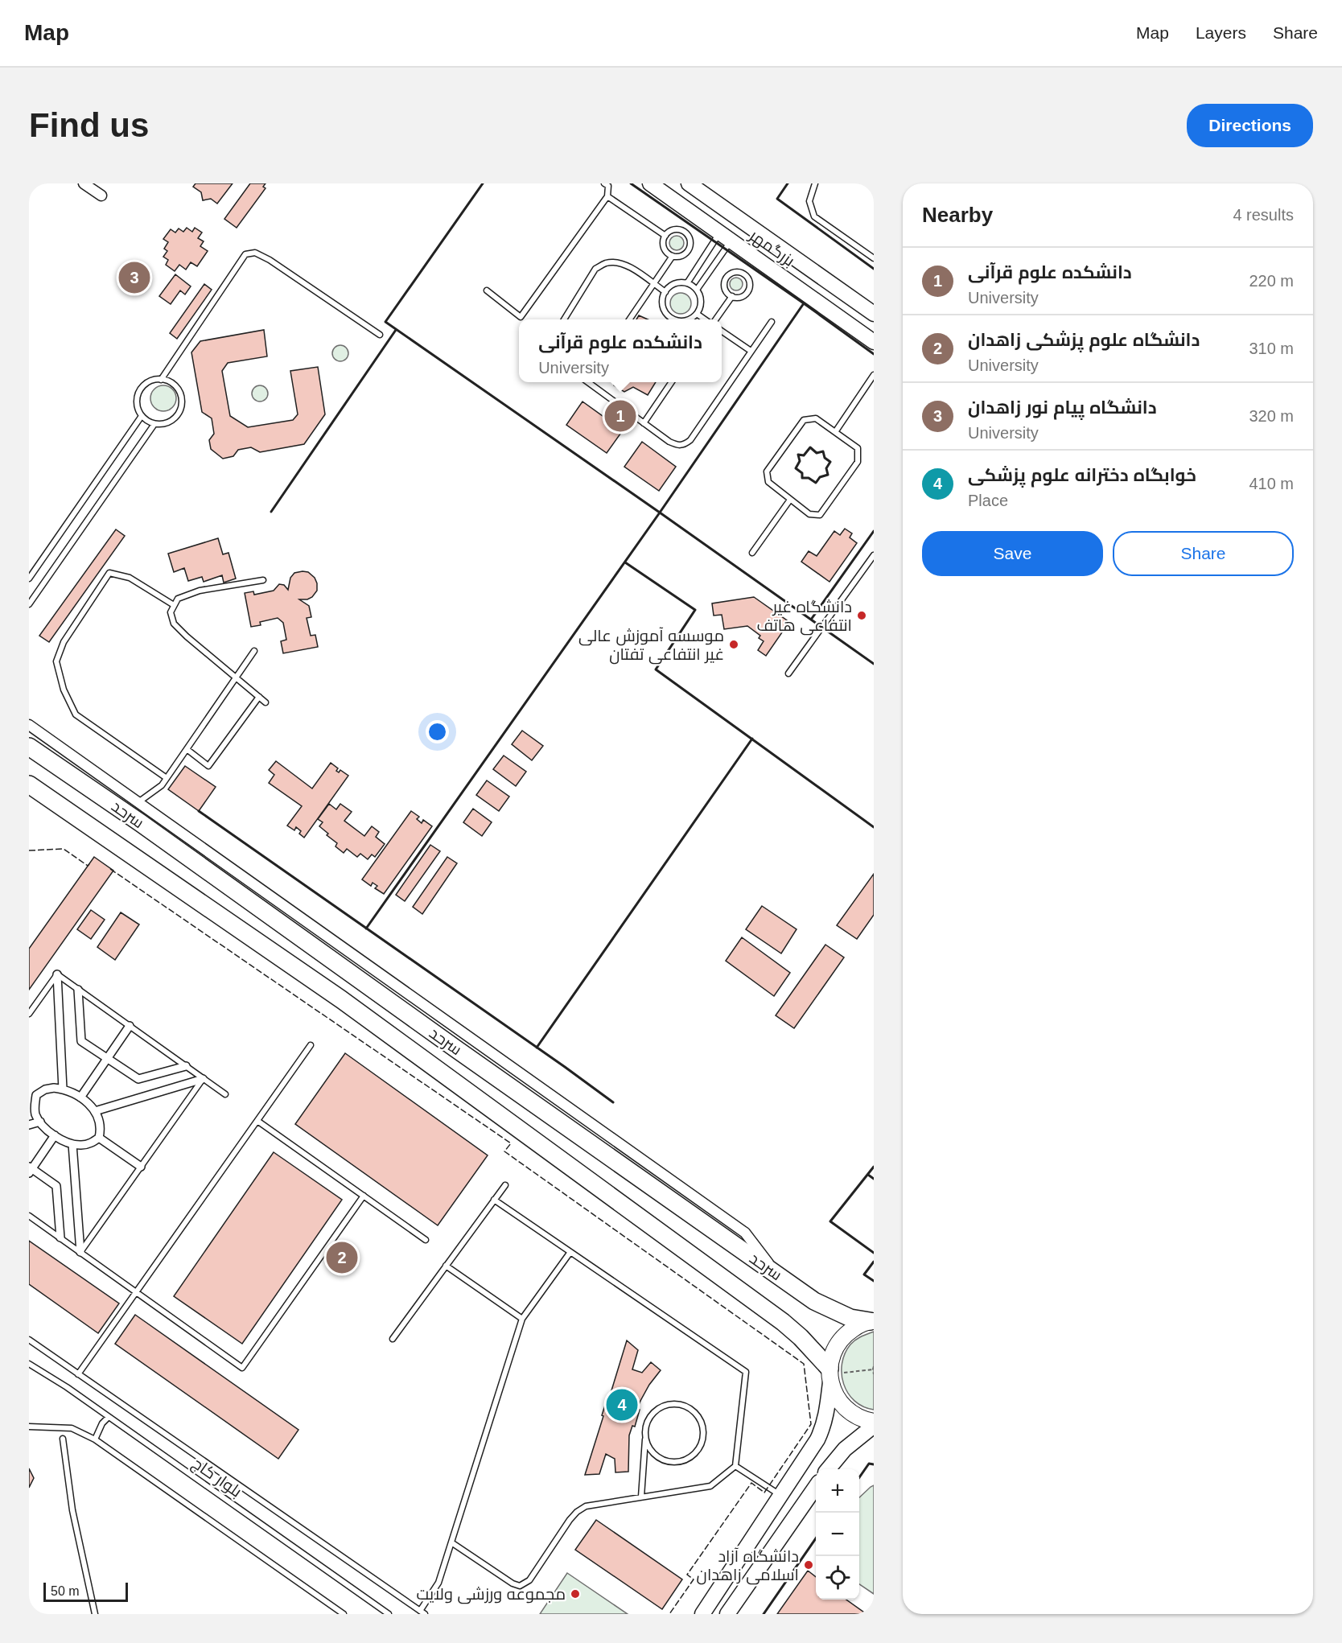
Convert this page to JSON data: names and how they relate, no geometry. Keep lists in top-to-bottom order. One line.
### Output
{"streets":{"highway":["سرحد"],"main road":["بزرگمهر"],"lane":["بلوار کاج"]},"places":["دانشگاه غیر انتفاعی هاتف","موسسه آموزش عالی غیر انتفاعی تفتان","دانشگاه آزاد اسلامی زاهدان","مجموعه ورزشی ولایت"],"scale_bar":"50 m","page":{"header":"Map","nav":["Map","Layers","Share"],"buttons":["Directions",["Save","Share"]],"title":"Find us","heading":["Nearby","4 results"],"list":[{"mark":"1","name":"دانشکده علوم قرآنی","note":"University","value":"220 m"},{"mark":"2","name":"دانشگاه علوم پزشکی زاهدان","note":"University","value":"310 m"},{"mark":"3","name":"دانشگاه پیام نور زاهدان","note":"University","value":"320 m"},{"mark":"4","name":"خوابگاه دخترانه علوم پزشکی","note":"Place","value":"410 m"}],"pins":["3","1","2","4"],"popup":["دانشکده علوم قرآنی","University"],"map_buttons":["+","−"],"scale":"50 m"}}
